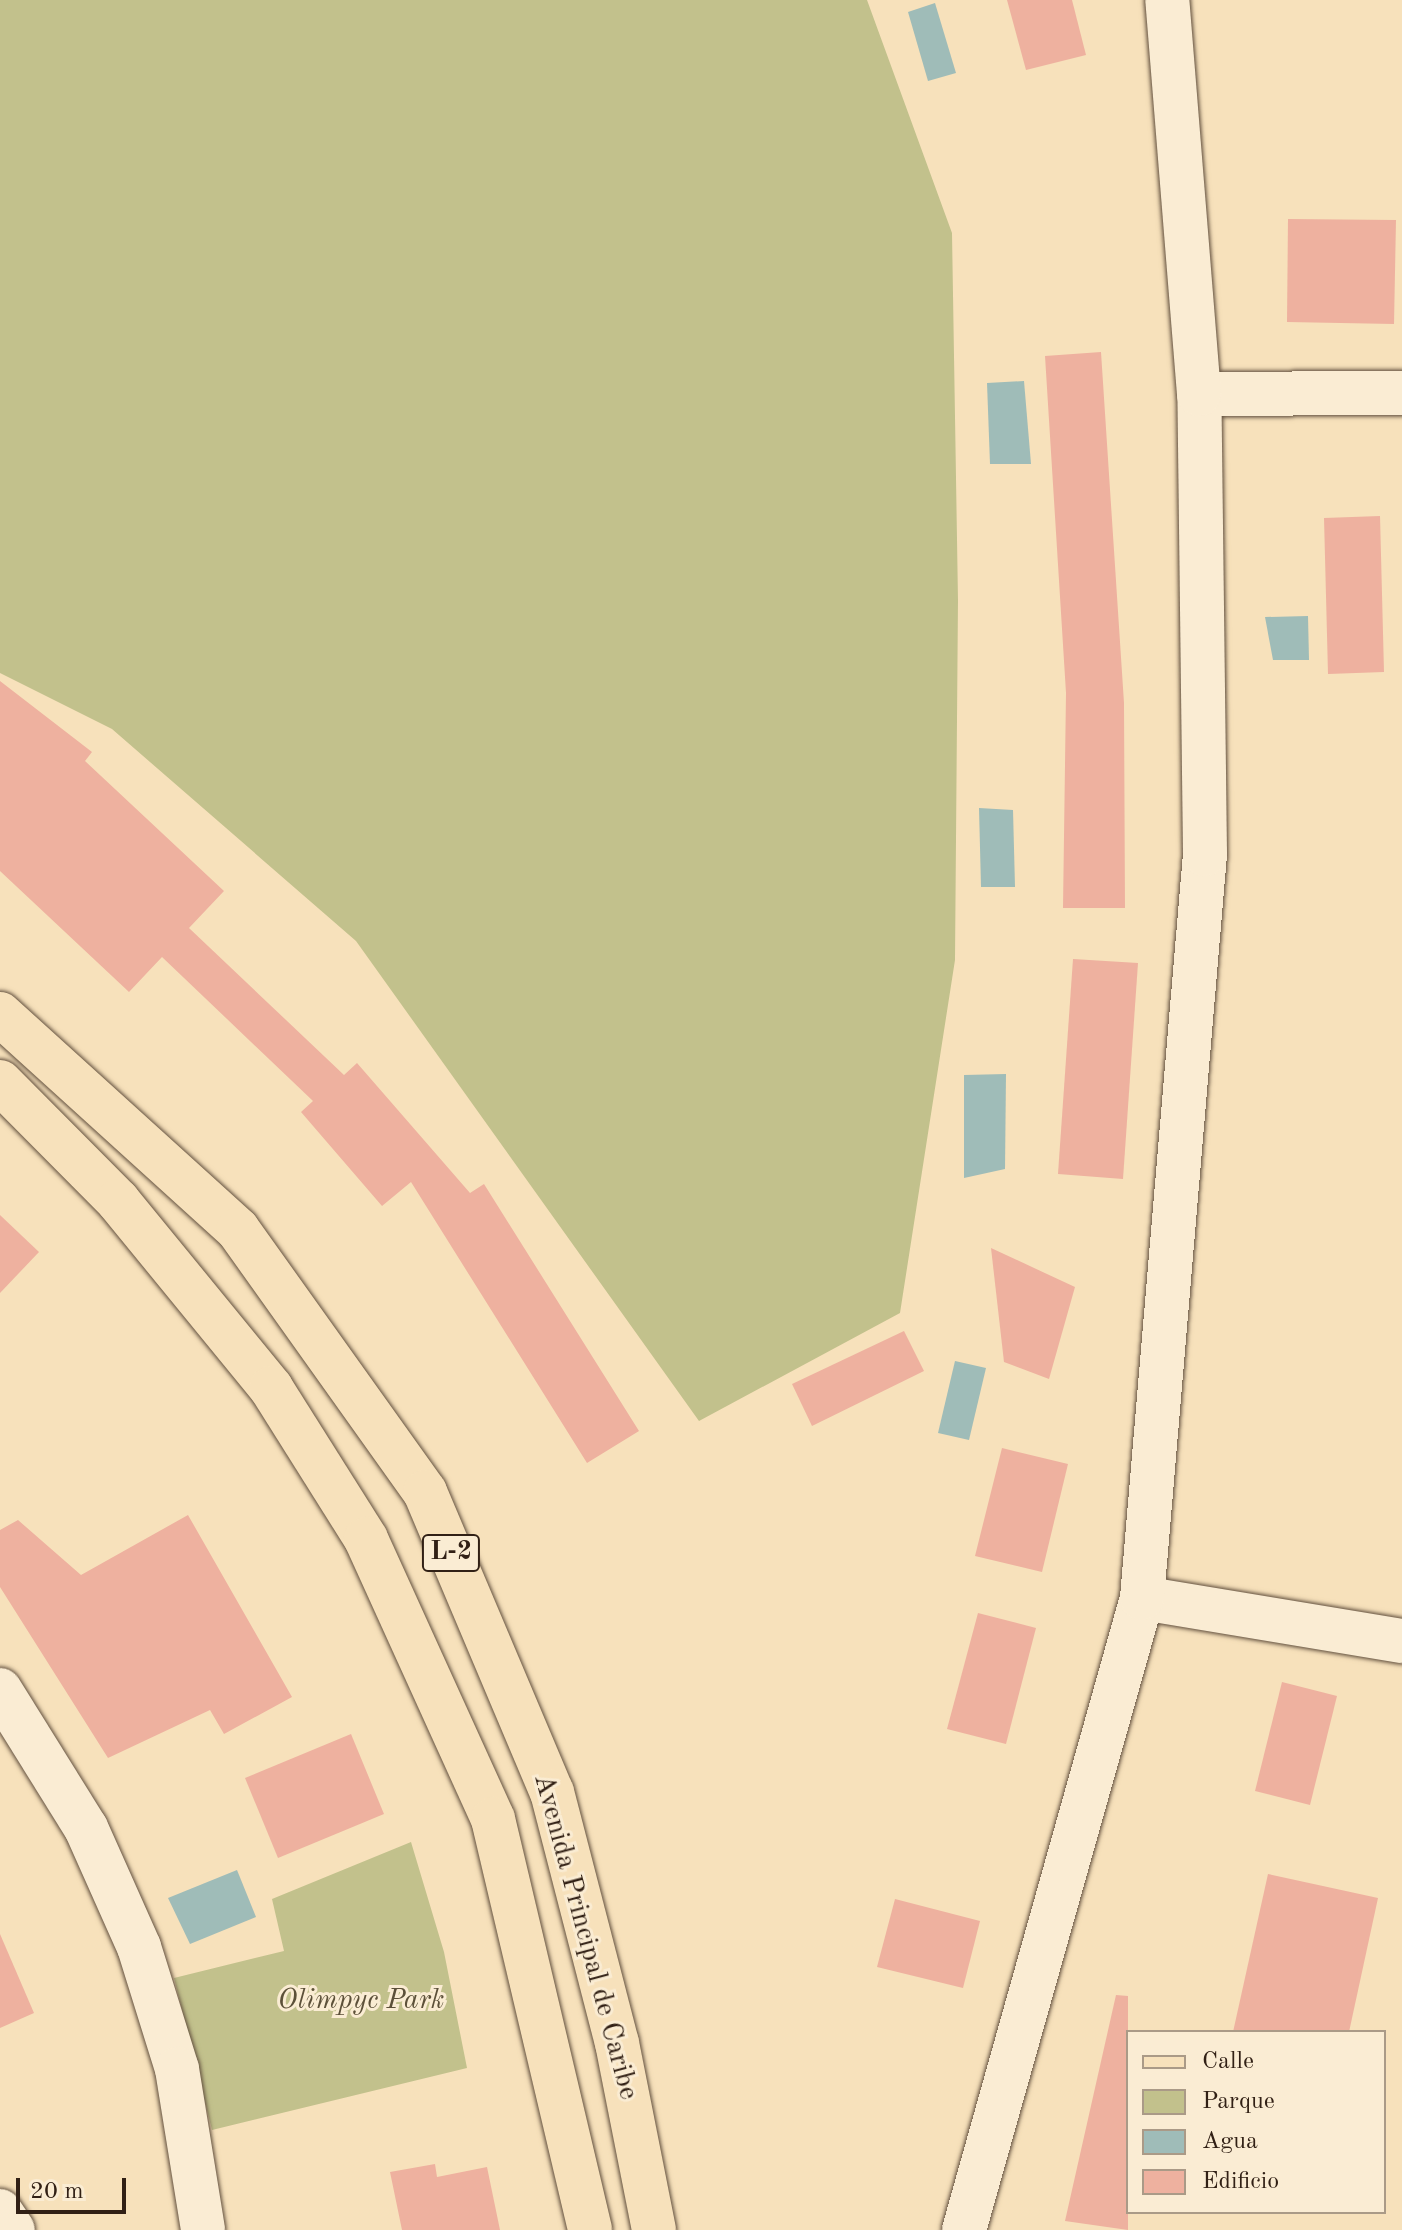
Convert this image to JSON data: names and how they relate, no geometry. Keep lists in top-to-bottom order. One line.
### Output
{"streets":{"main road":["L-2","Avenida Principal de Caribe"]},"parks":["Olimpyc Park"],"legend":["Calle","Parque","Agua","Edificio"],"scale_bar":"20 m"}
